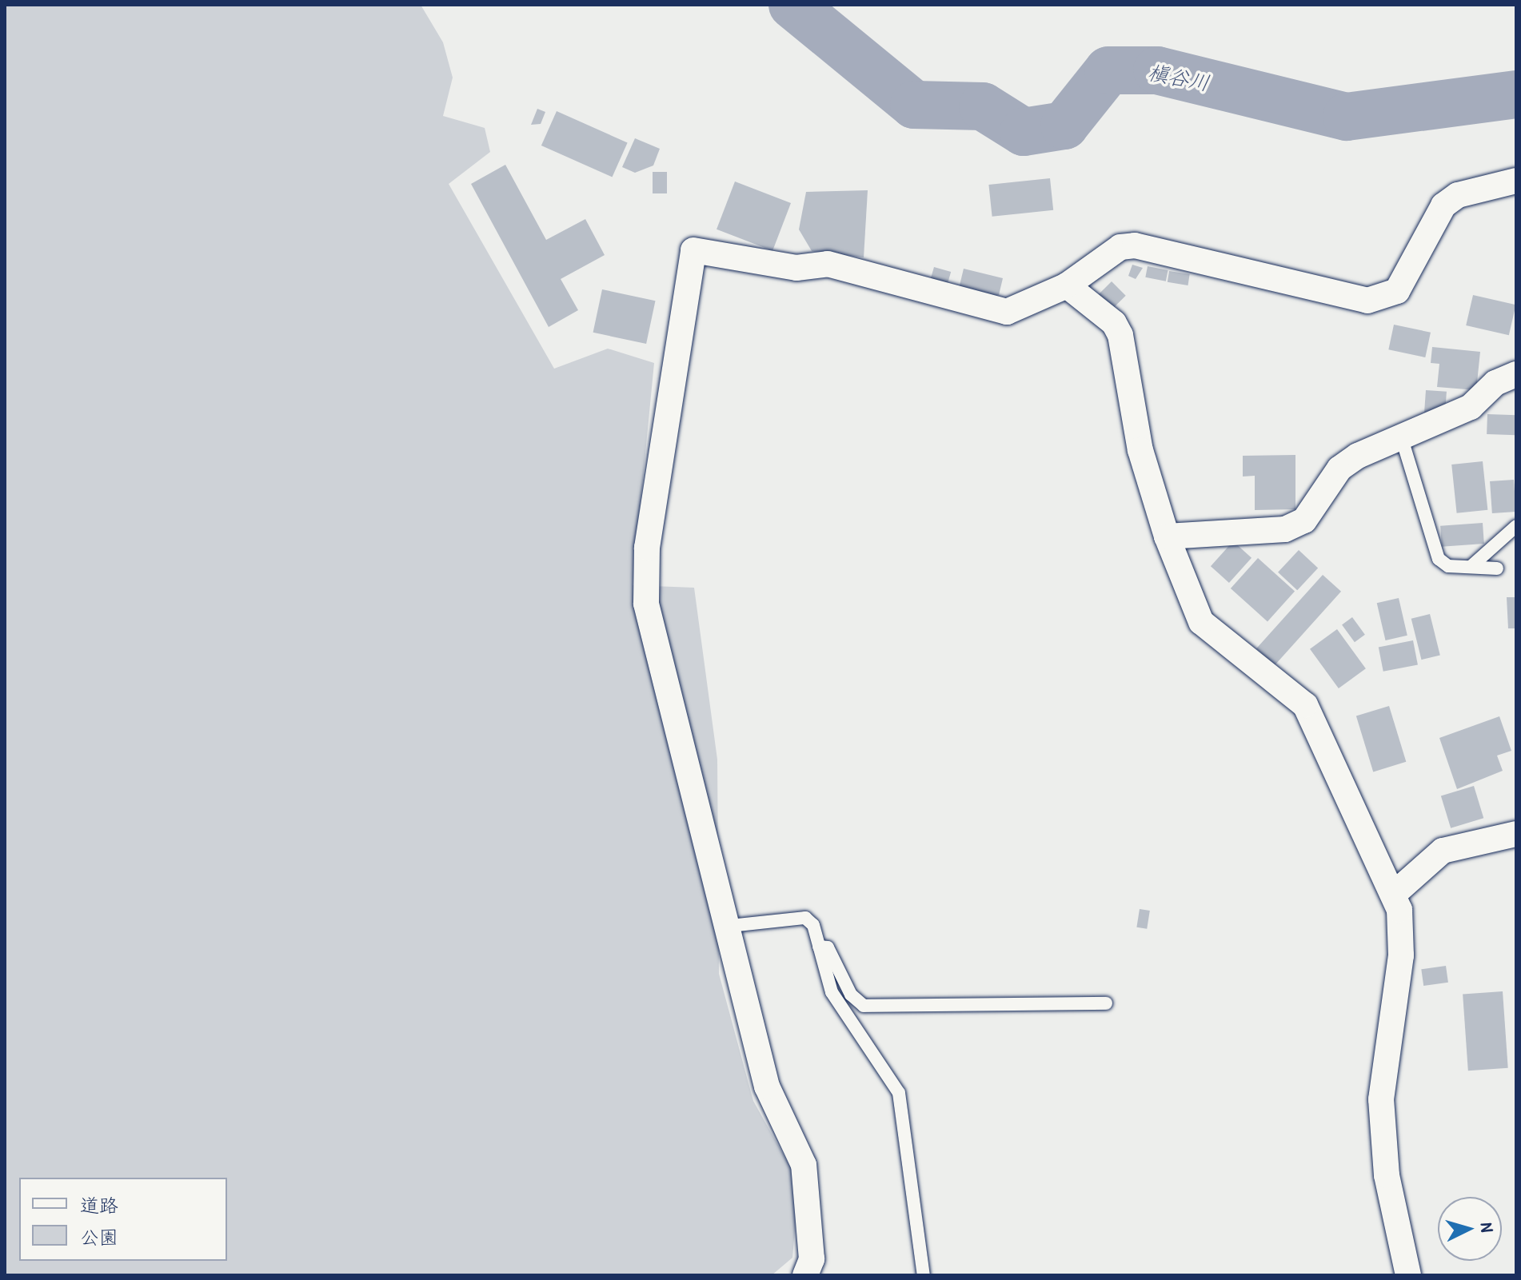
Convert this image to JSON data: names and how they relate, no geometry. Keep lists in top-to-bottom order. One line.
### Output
{"water":["槇谷川"],"legend":["道路","公園"],"north":"right"}
